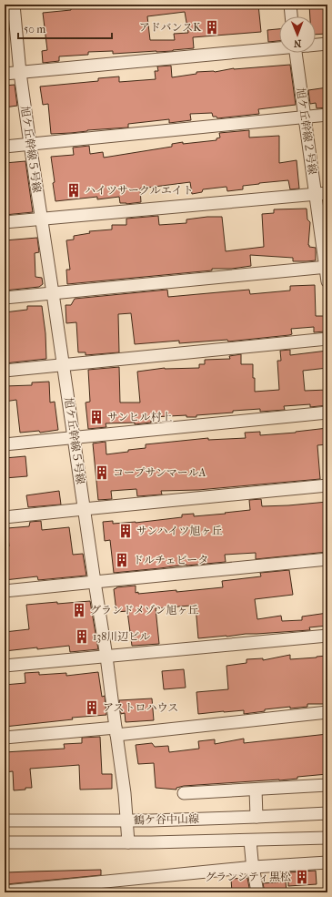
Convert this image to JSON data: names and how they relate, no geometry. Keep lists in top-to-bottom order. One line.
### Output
{"streets":{"street":["旭ケ丘幹線２号線","旭ケ丘幹線５号線","鶴ケ谷中山線"]},"crossings":[["旭ケ丘幹線５号線","鶴ケ谷中山線"]],"places":{"building":["アドバンスK","ハイツサークルエイト","サンヒル村上","コープサンマールA","サンハイツ旭ヶ丘","ドルチェビータ","グランドメゾン旭ヶ丘","138川辺ビル","アストロハウス","グランシティ黒松"]},"scale_bar":"50 m","north":"bottom"}
